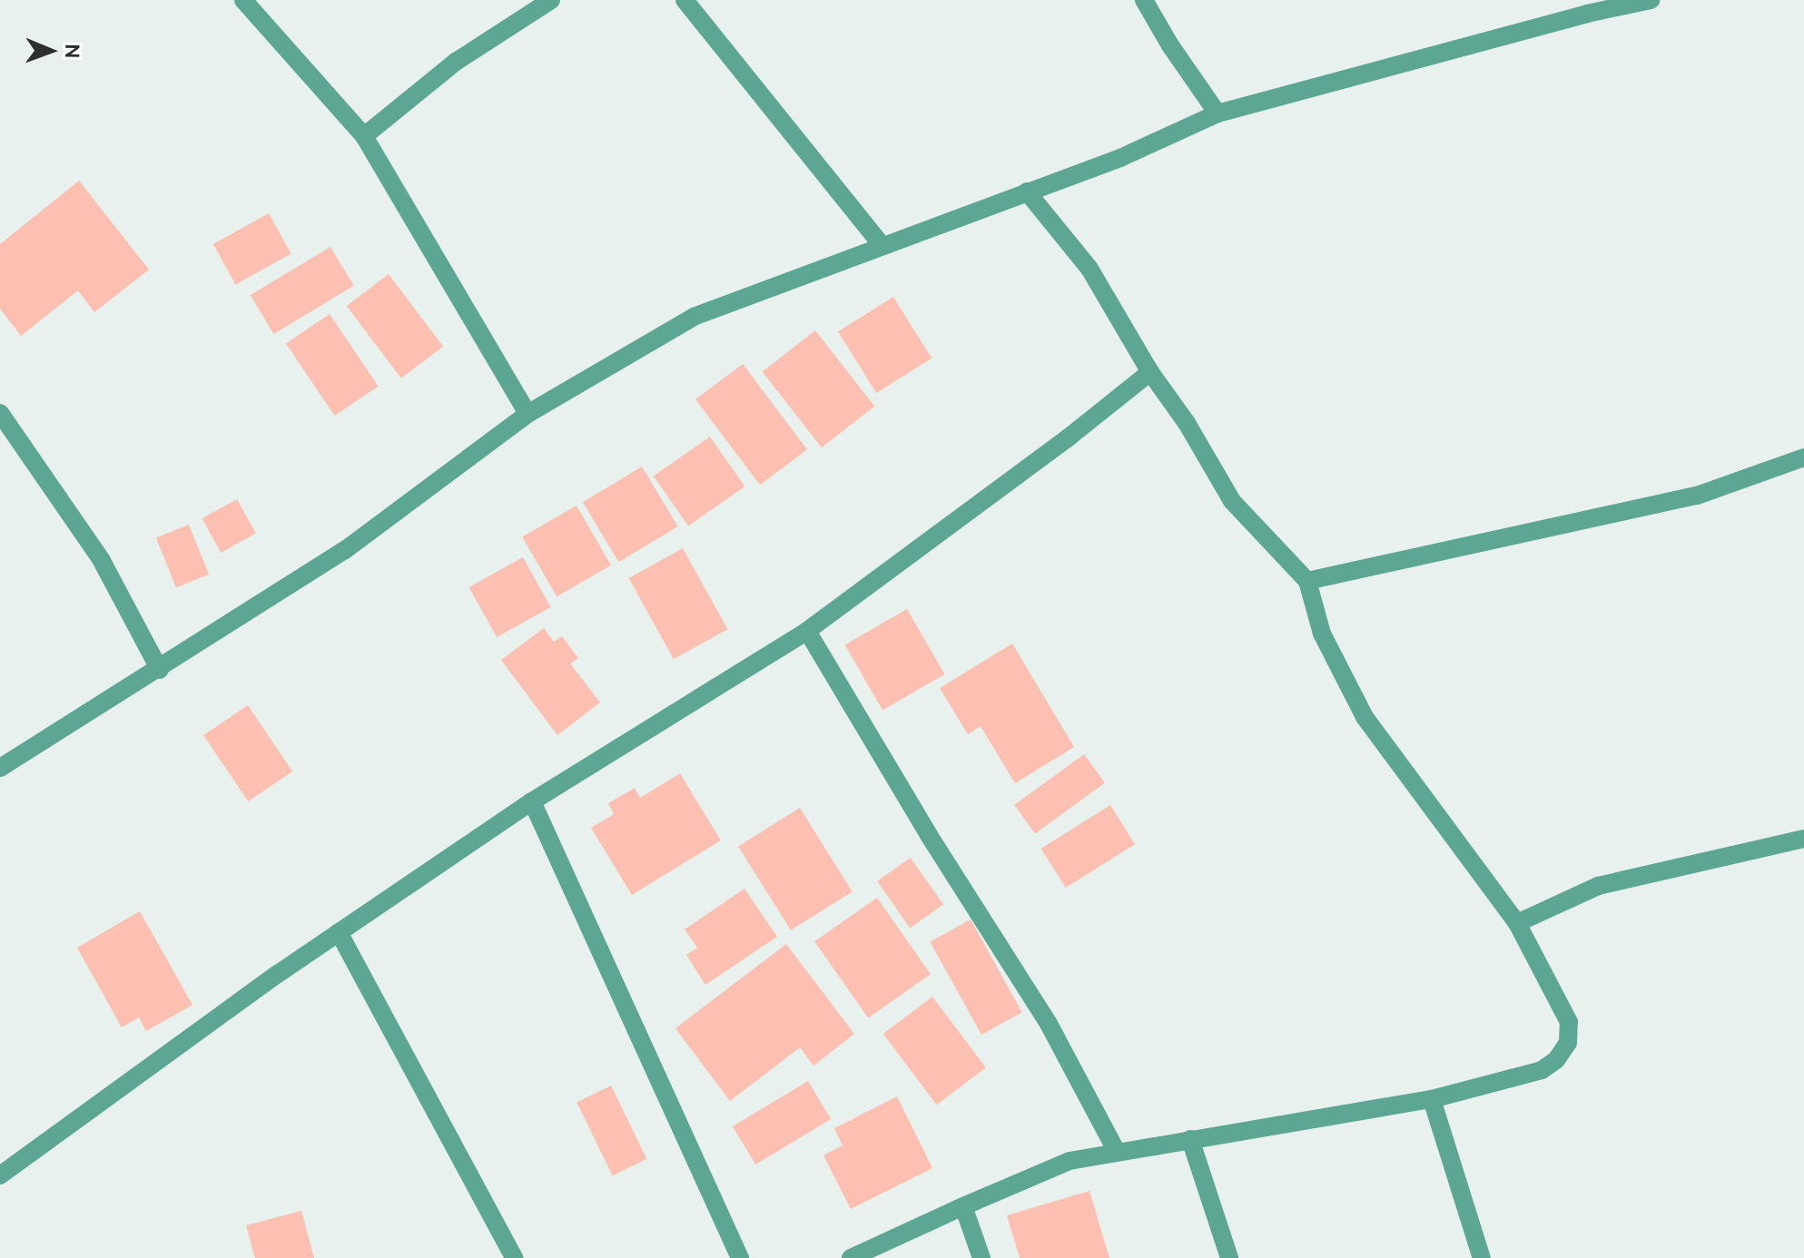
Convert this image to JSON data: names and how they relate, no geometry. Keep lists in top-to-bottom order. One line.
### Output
{"north":"right"}
